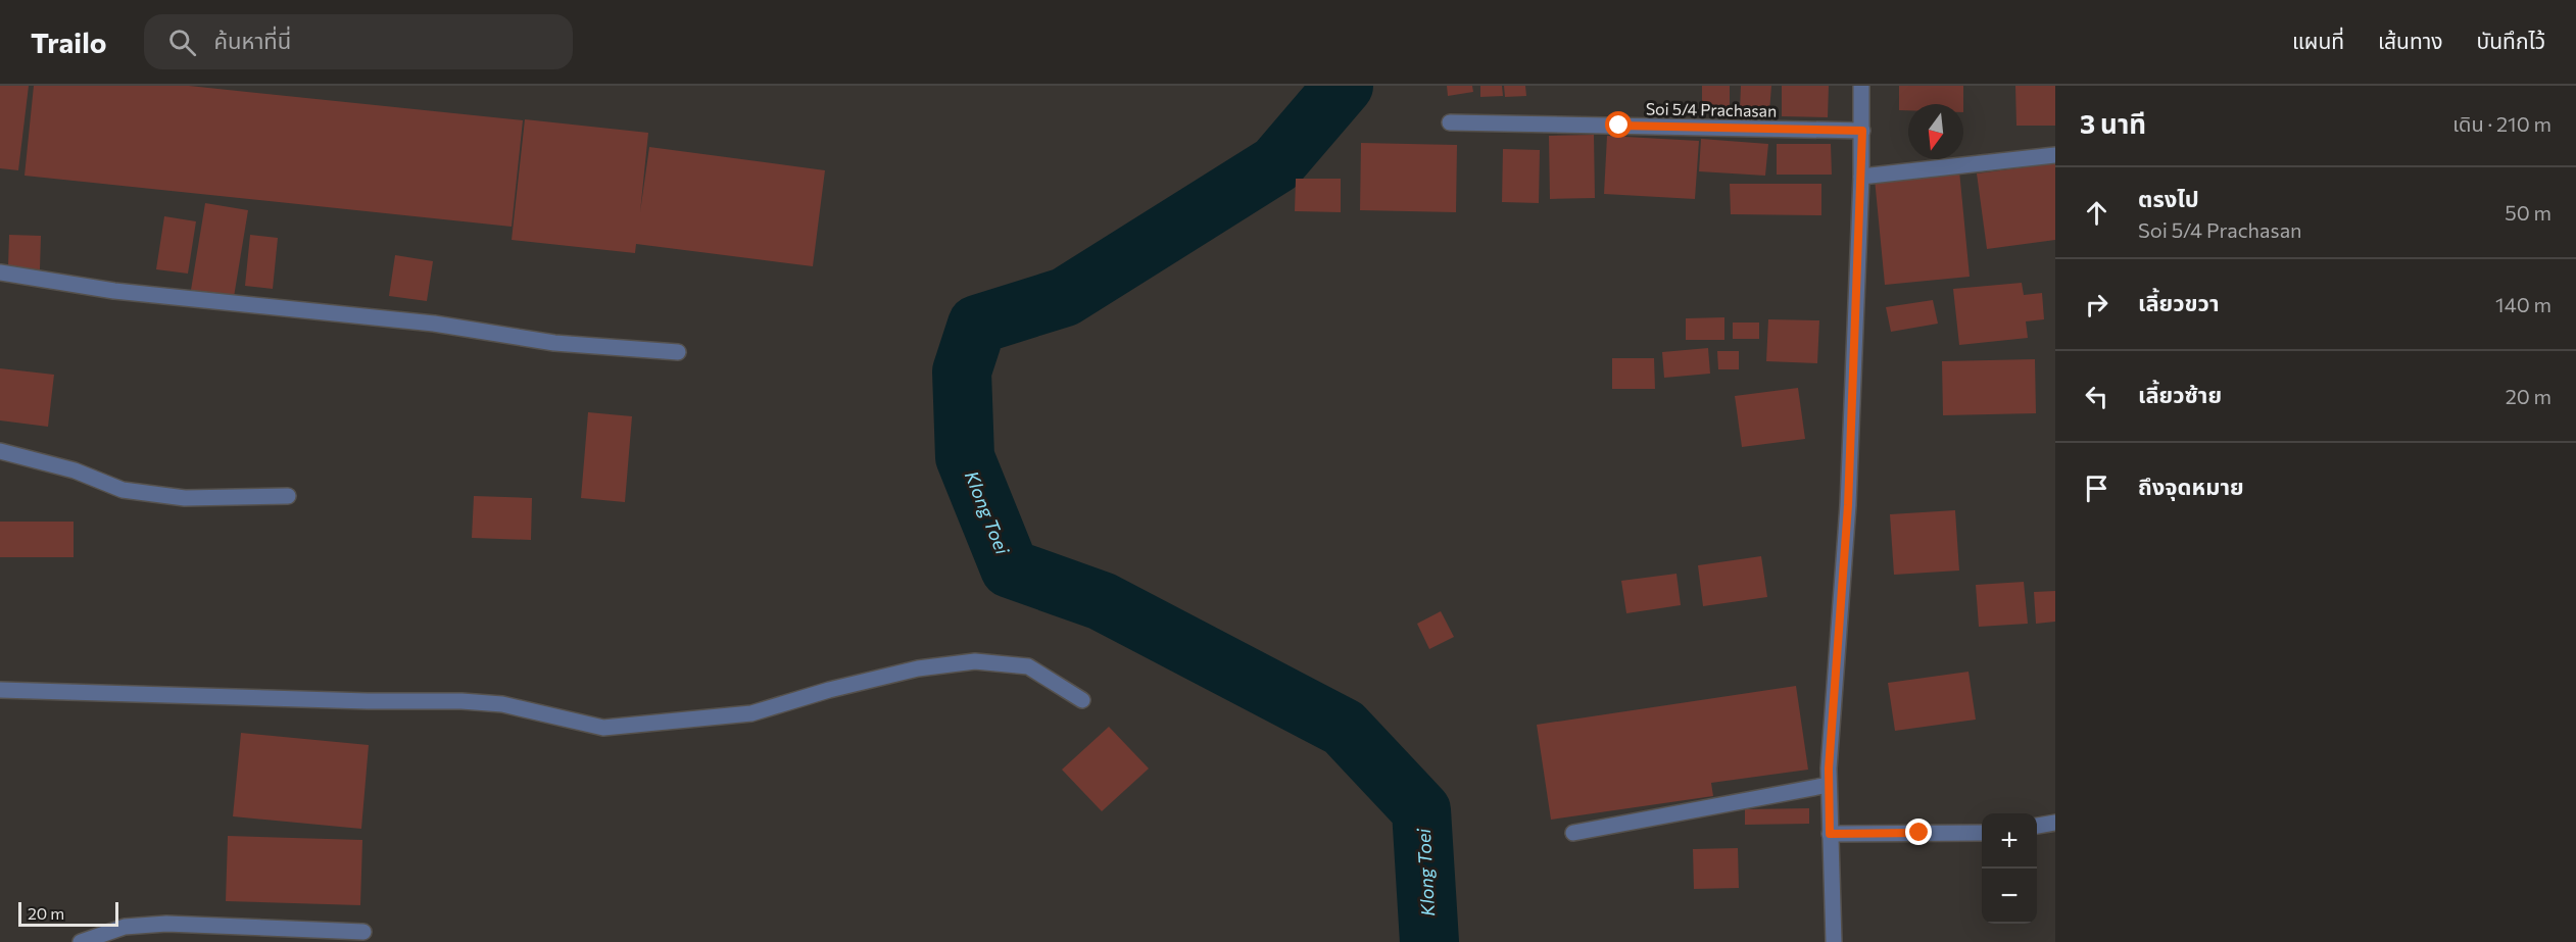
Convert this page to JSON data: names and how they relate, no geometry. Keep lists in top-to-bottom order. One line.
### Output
{"streets":{"street":["Soi 5/4 Prachasan"]},"water":["Klong Toei"],"scale_bar":"20 m","north":"bottom","page":{"header":"Trailo","search":"ค้นหาที่นี่","nav":["แผนที่","เส้นทาง","บันทึกไว้"],"heading":["3 นาที","เดิน · 210 m"],"list":[["ตรงไป","Soi 5/4 Prachasan","50 m"],["เลี้ยวขวา","140 m"],["เลี้ยวซ้าย","20 m"],"ถึงจุดหมาย"],"map_buttons":["+","−"],"scale":"20 m"}}
